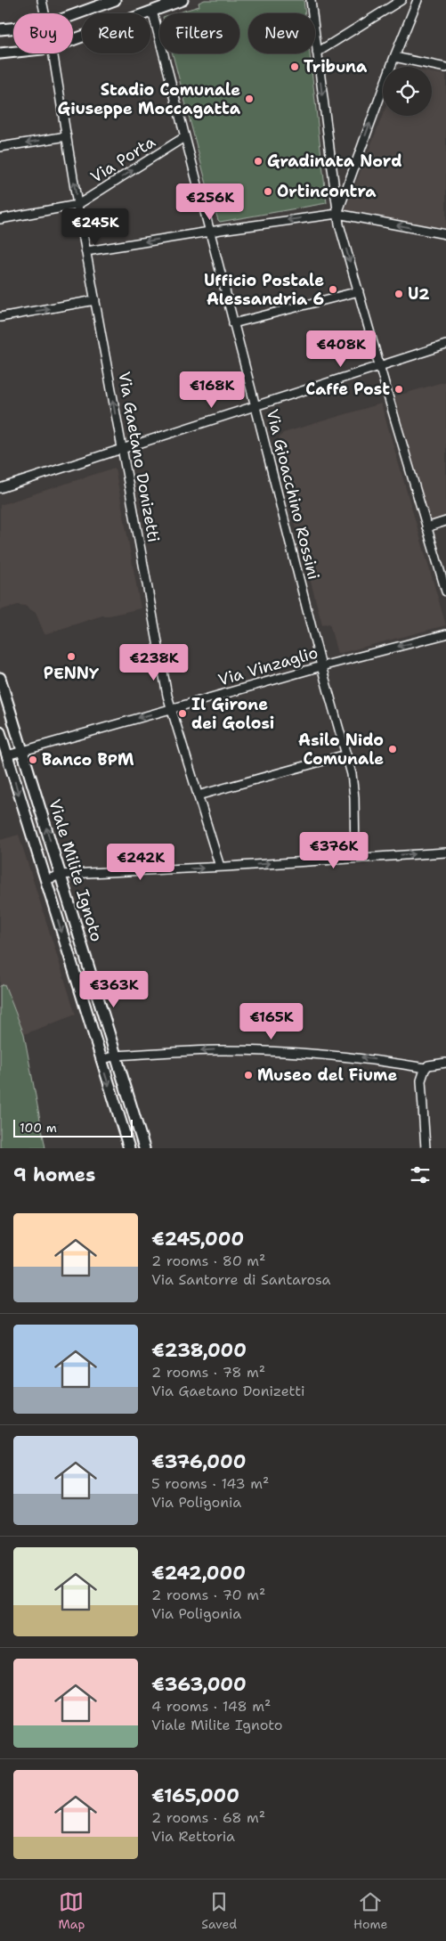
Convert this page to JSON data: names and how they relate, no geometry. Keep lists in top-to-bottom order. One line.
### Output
{"streets":{"main road":["Viale Milite Ignoto"],"street":["Via Porta","Via Gaetano Donizetti","Via Gioacchino Rossini","Via Vinzaglio"]},"crossings":[["Via Porta","Via Gaetano Donizetti"],["Via Porta","Via Gioacchino Rossini"],["Via Gaetano Donizetti","Via Vinzaglio"],["Via Gioacchino Rossini","Via Vinzaglio"],["Via Vinzaglio","Viale Milite Ignoto"]],"one_way":["Via Vinzaglio"],"places":["Tribuna","Stadio Comunale Giuseppe Moccagatta","Gradinata Nord","Ortincontra","Ufficio Postale Alessandria 6","U2","Caffe Post","PENNY","Il Girone dei Golosi","Asilo Nido Comunale","Banco BPM","Museo del Fiume"],"scale_bar":"100 m","page":{"chip":["Buy","Rent","Filters","New"],"price":["€256K","€245K","€408K","€168K","€238K","€376K","€242K","€363K","€165K"],"scale":"100 m","heading":"9 homes","list":[{"name":"€245,000","note":"2 rooms · 80 m² · Via Santorre di Santarosa"},{"name":"€238,000","note":"2 rooms · 78 m² · Via Gaetano Donizetti"},{"name":"€376,000","note":"5 rooms · 143 m² · Via Poligonia"},{"name":"€242,000","note":"2 rooms · 70 m² · Via Poligonia"},{"name":"€363,000","note":"4 rooms · 148 m² · Viale Milite Ignoto"},{"name":"€165,000","note":"2 rooms · 68 m² · Via Rettoria"}],"tabs":["Map","Saved","Home"]}}
